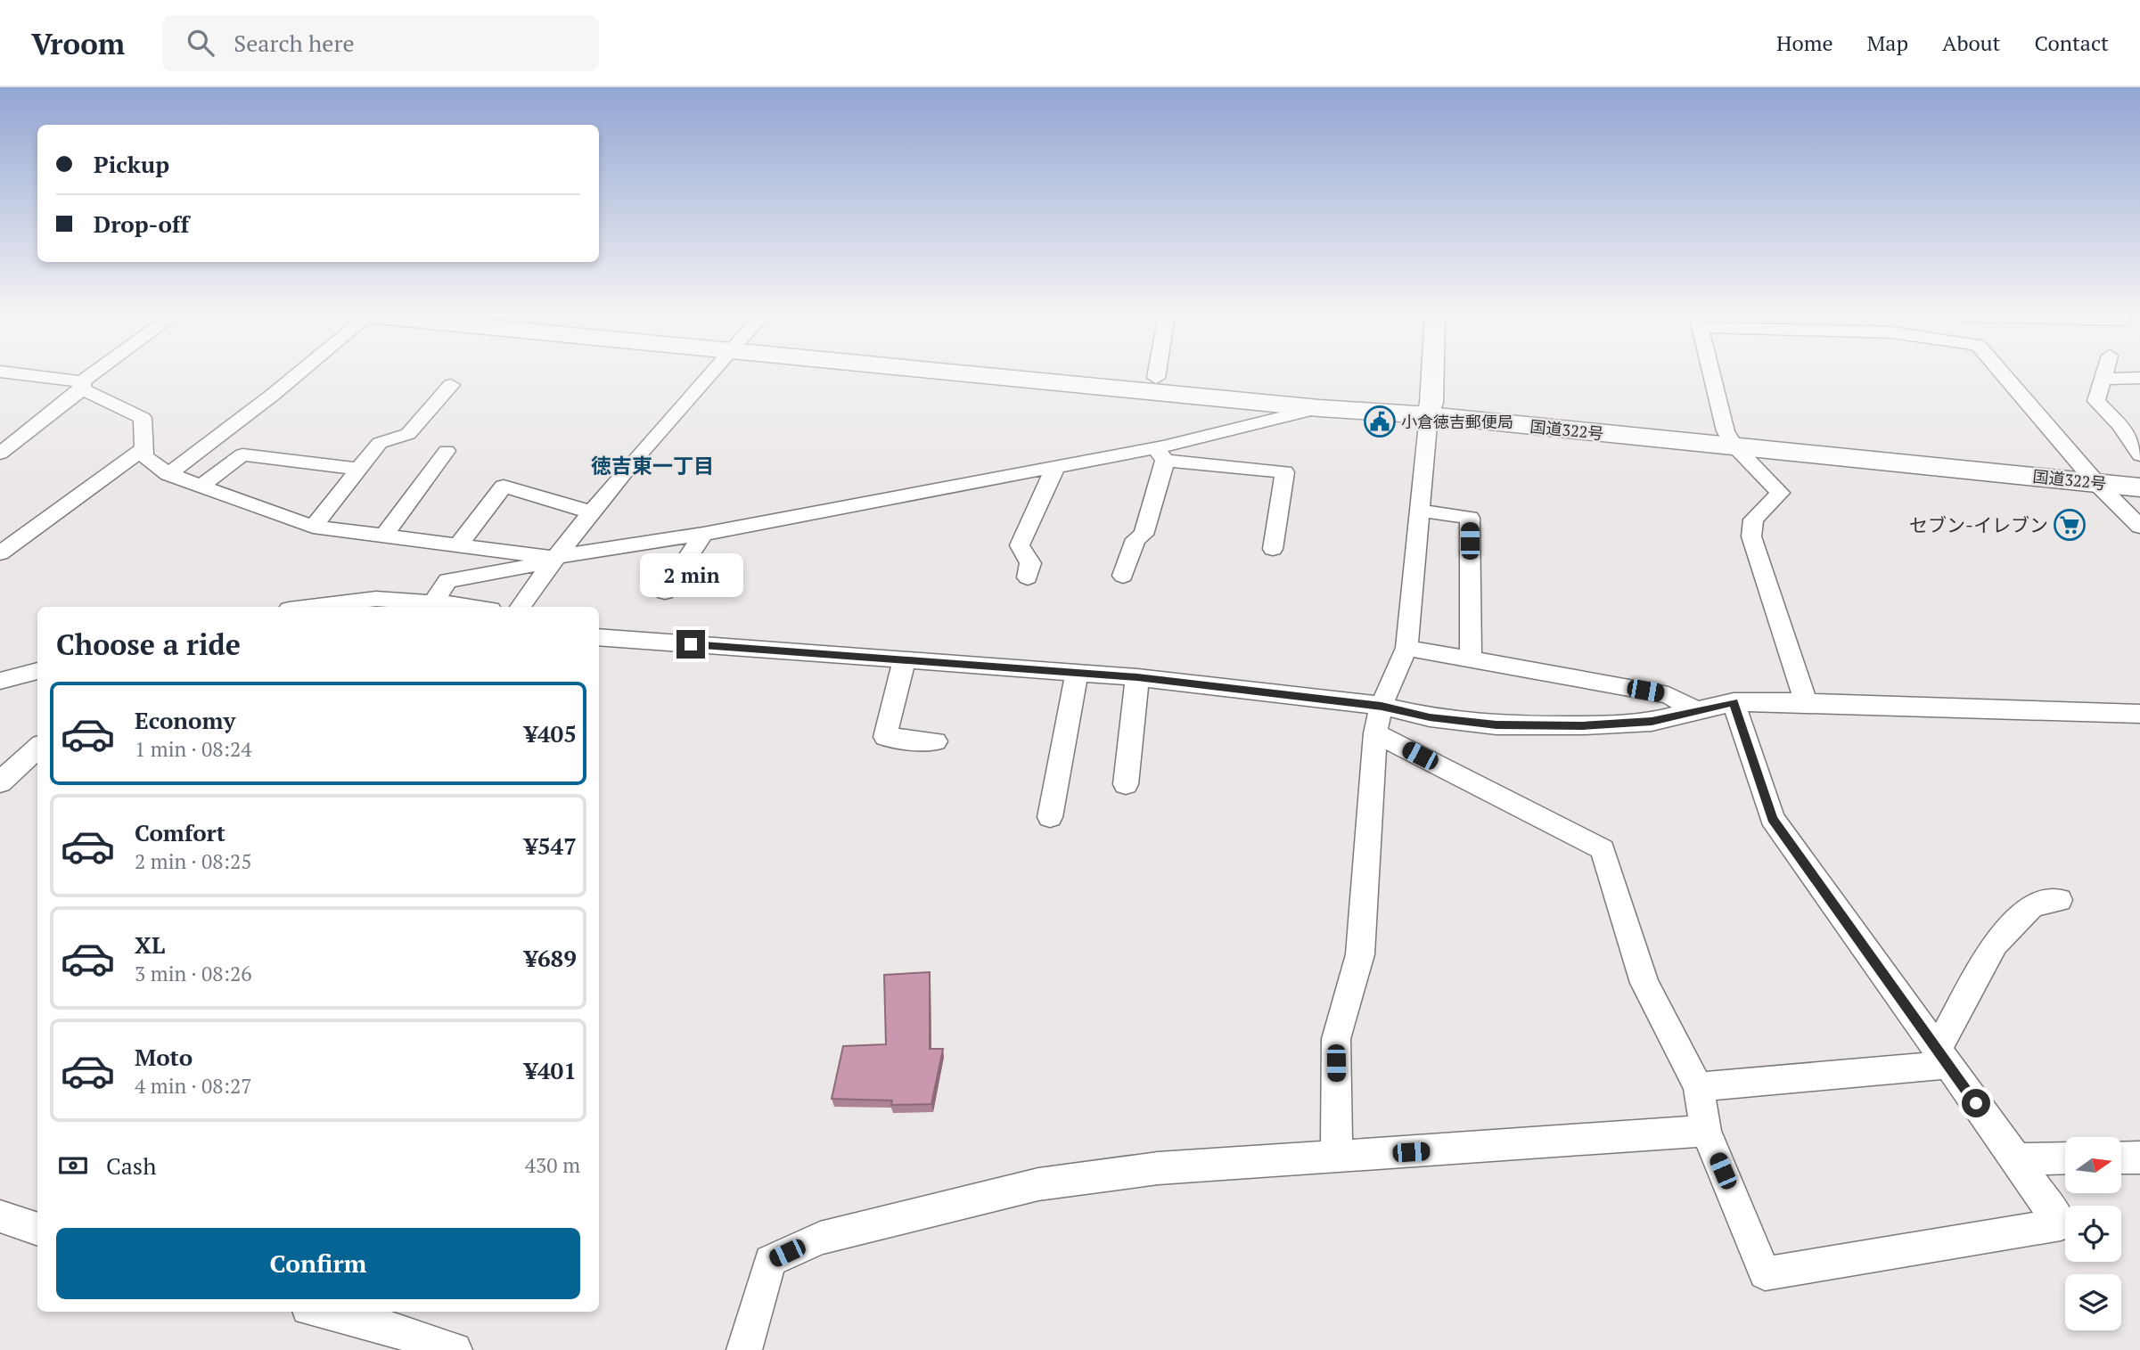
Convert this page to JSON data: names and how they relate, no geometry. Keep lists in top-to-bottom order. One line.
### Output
{"streets":{"highway":["国道322号"]},"districts":["徳吉東一丁目"],"places":{"public building":["小倉徳吉郵便局"],"supermarket":["セブン-イレブン"]},"north":"right","page":{"header":"Vroom","search":"Search here","nav":["Home","Map","About","Contact"],"banner":["Pickup","Drop-off"],"bubble":"2 min","heading":"Choose a ride","list":[{"name":"Economy","note":"1 min · 08:24","value":"¥405"},{"name":"Comfort","note":"2 min · 08:25","value":"¥547"},{"name":"XL","note":"3 min · 08:26","value":"¥689"},{"name":"Moto","note":"4 min · 08:27","value":"¥401"}],"pay":["Cash","430 m"],"buttons":"Confirm"}}
